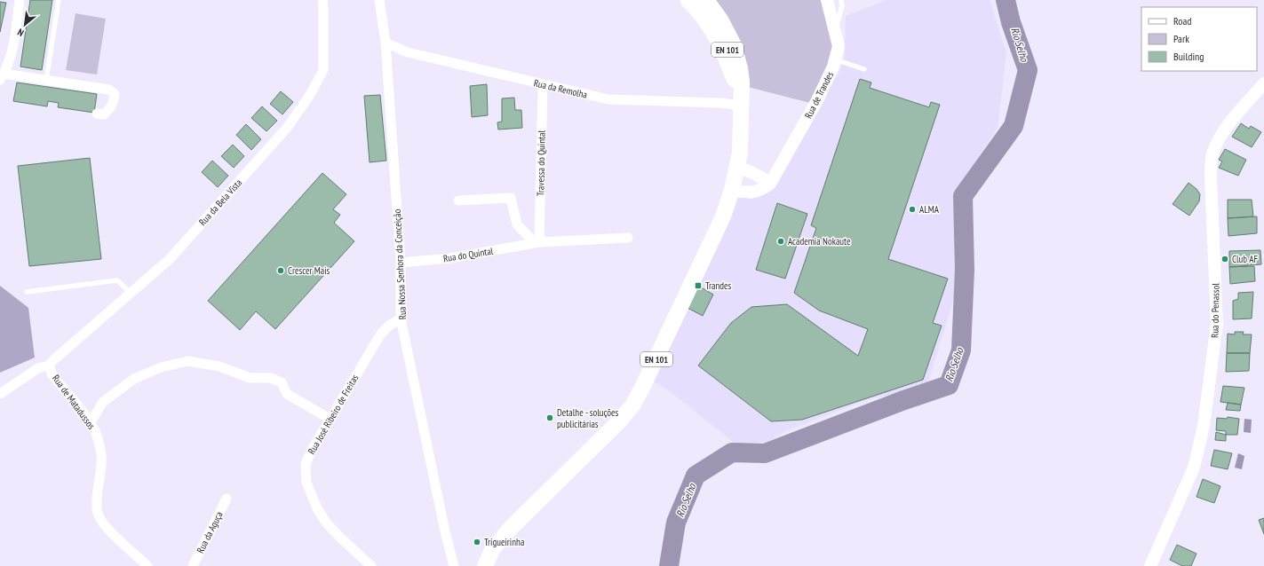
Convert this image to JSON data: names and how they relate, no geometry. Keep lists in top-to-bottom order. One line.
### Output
{"streets":{"main road":["EN 101"],"street":["Rua da Remolha","Rua de Trandes","Travessa do Quintal","Rua da Bela Vista","Rua do Quintal","Rua Nossa Senhora da Conceição","Rua do Penassol","Rua de Matadussos","Rua José Ribeiro de Freitas","Rua da Aguça"]},"crossings":[["EN 101","Rua da Remolha"],["Rua da Remolha","Travessa do Quintal"],["Rua da Remolha","Rua Nossa Senhora da Conceição"],["Travessa do Quintal","Rua do Quintal"],["Rua da Bela Vista","Rua de Matadussos"],["Rua do Quintal","Rua Nossa Senhora da Conceição"],["Rua Nossa Senhora da Conceição","Rua José Ribeiro de Freitas"]],"water":["Rio Selho"],"places":{"other":["ALMA","Academia Nokaute","Club AF","Crescer Mais","Detalhe - soluções publicitárias","Trigueirinha"],"transit":["Trandes"]},"legend":["Road","Park","Building"],"north":"bottom left"}
